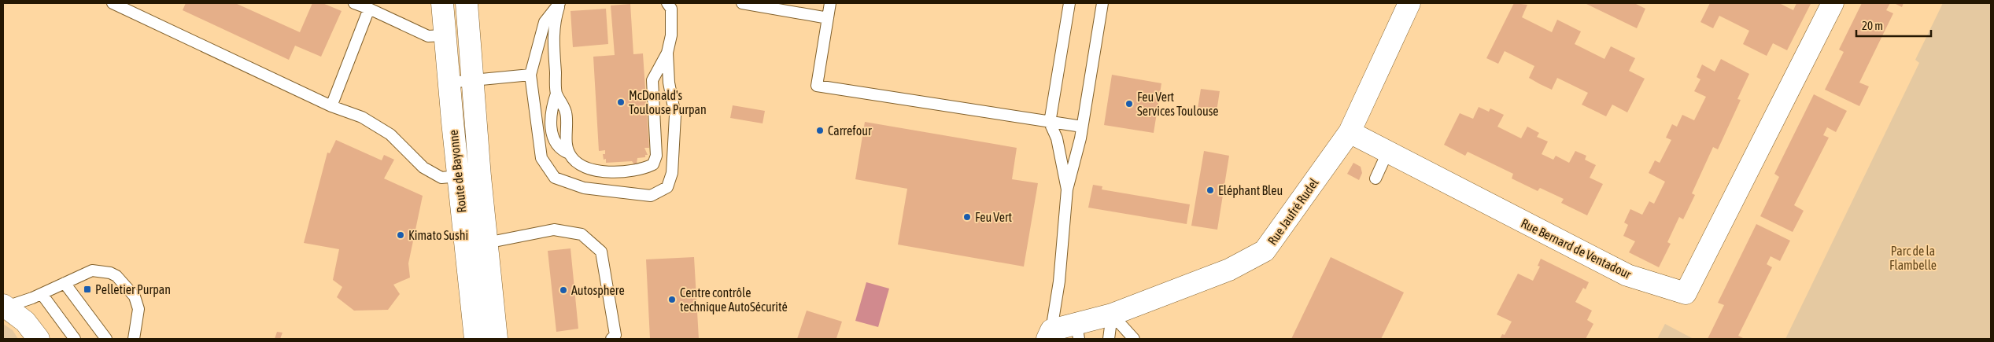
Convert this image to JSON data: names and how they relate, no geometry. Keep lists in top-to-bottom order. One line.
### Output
{"streets":{"street":["Route de Bayonne","Rue Jaufré Rudel","Rue Bernard de Ventadour"]},"crossings":[["Rue Jaufré Rudel","Rue Bernard de Ventadour"]],"parks":["Parc de la Flambelle"],"places":{"other":["McDonald's Toulouse Purpan","Feu Vert Services Toulouse","Carrefour","Eléphant Bleu","Feu Vert","Kimato Sushi","Autosphere","Centre contrôle technique AutoSécurité"],"transit":["Pelletier Purpan"]},"scale_bar":"20 m"}
